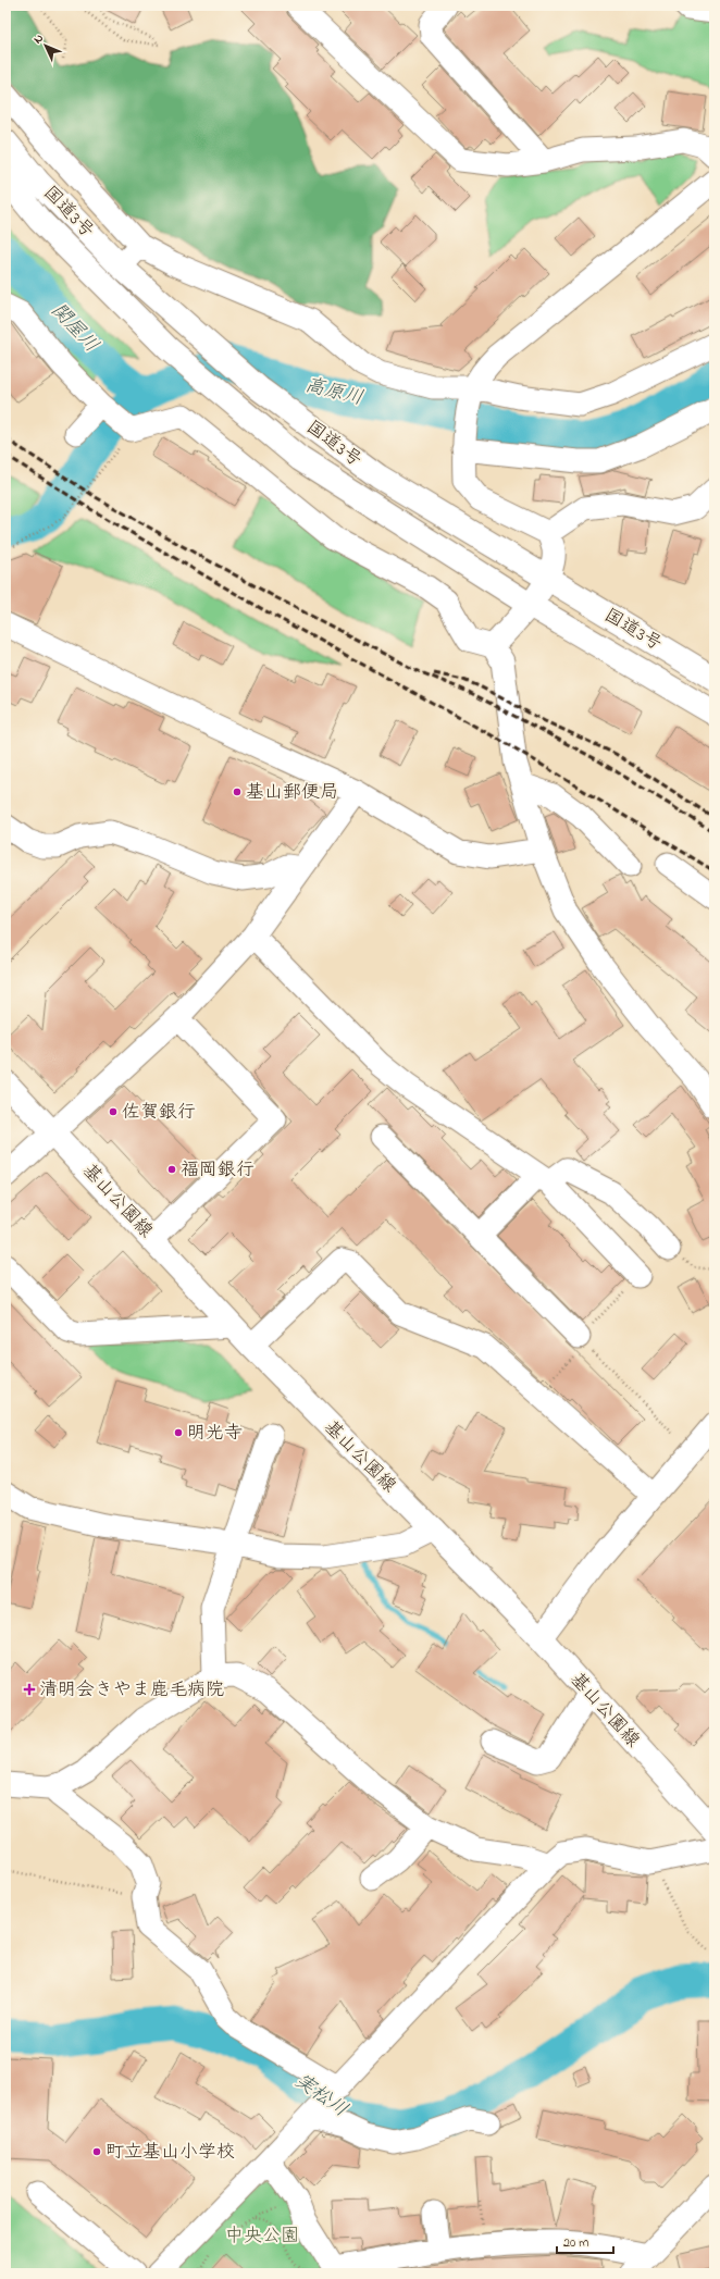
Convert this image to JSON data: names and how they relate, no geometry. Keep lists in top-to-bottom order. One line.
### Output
{"streets":{"main road":["国道3号","基山公園線"]},"water":["関屋川","高原川","実松川"],"parks":["中央公園"],"places":{"other":["基山郵便局","佐賀銀行","福岡銀行","明光寺","町立基山小学校"],"health":["清明会きやま鹿毛病院"]},"scale_bar":"20 m","north":"top left"}
